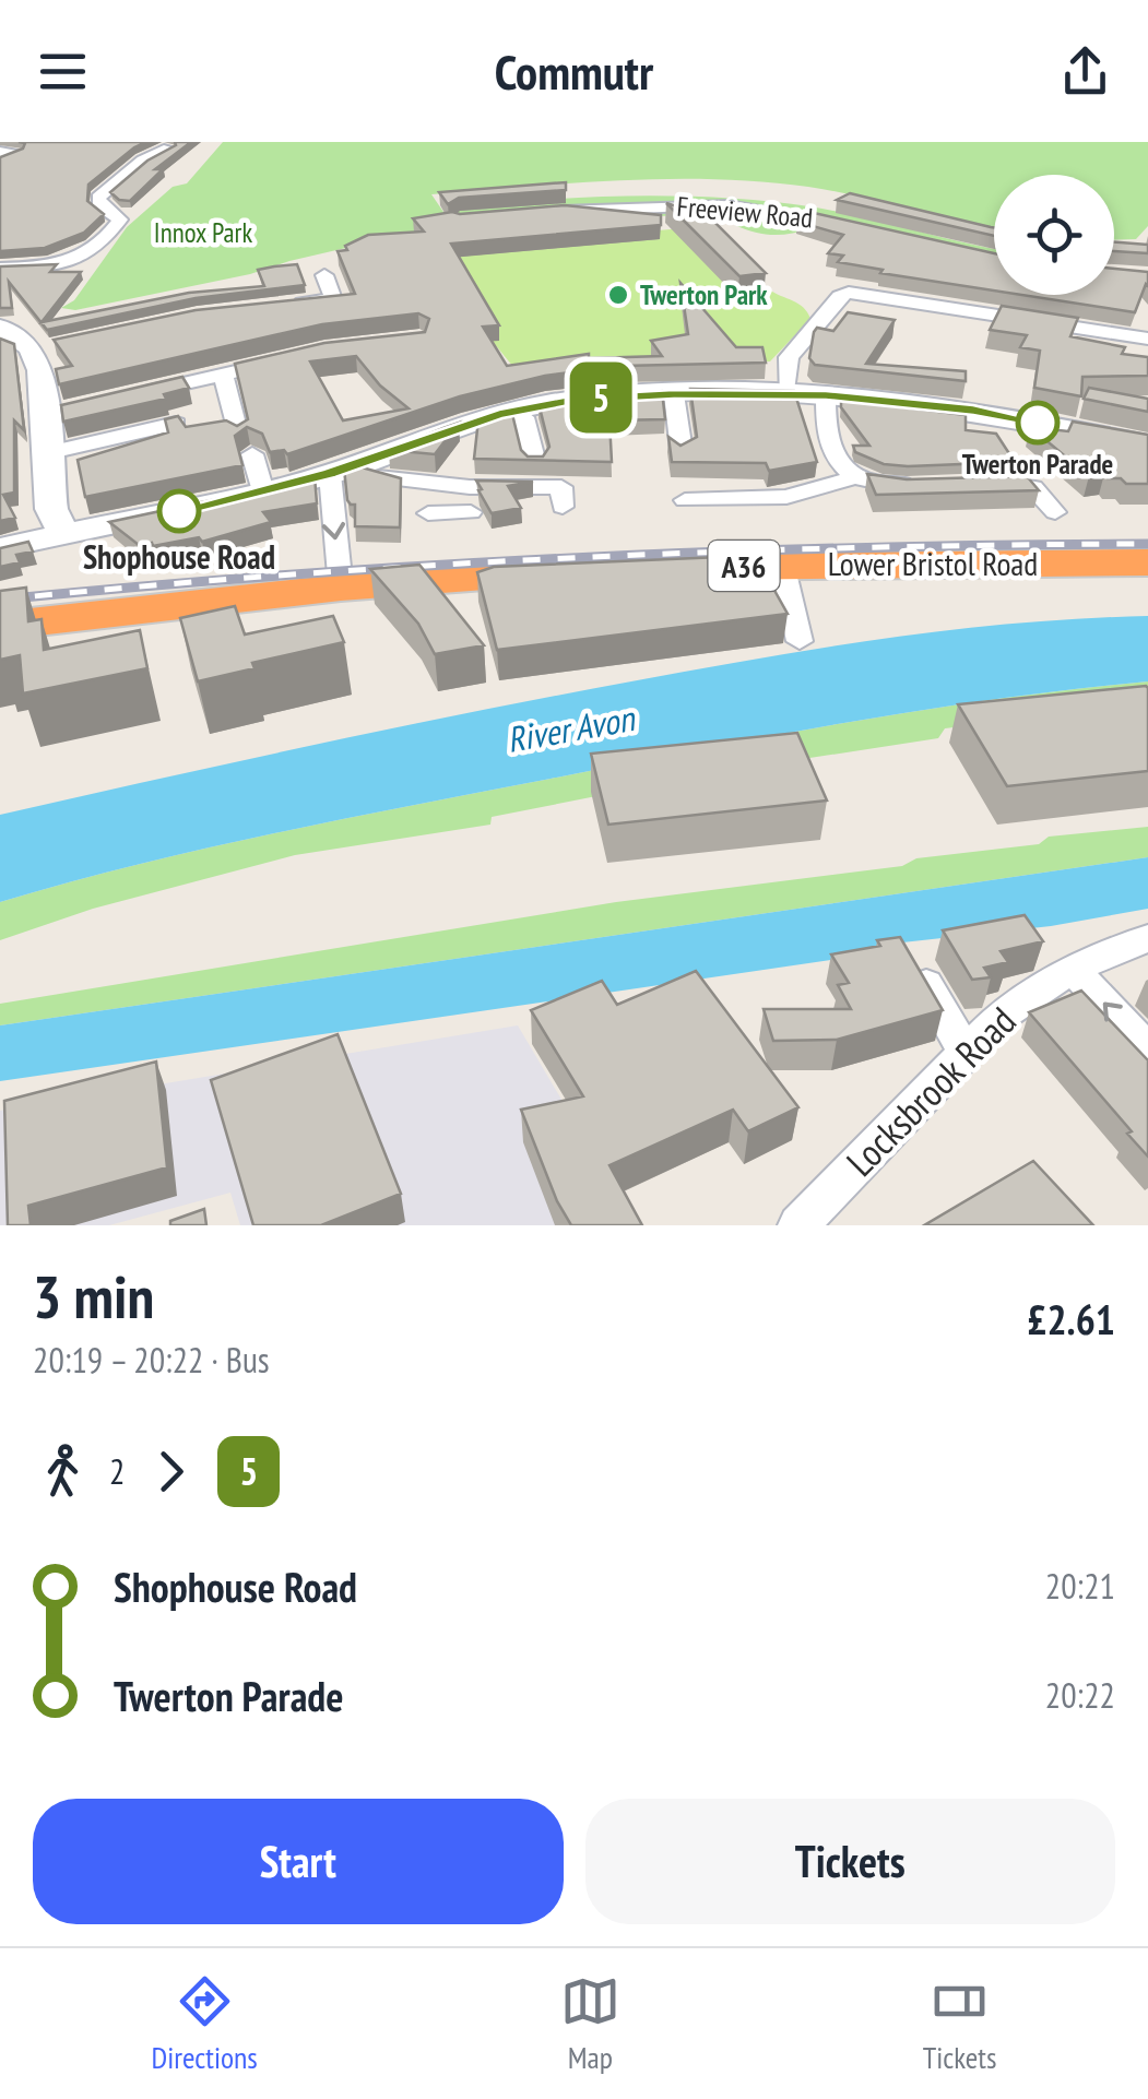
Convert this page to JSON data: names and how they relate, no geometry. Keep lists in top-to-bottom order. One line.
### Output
{"streets":{"highway":["Lower Bristol Road","A36"],"street":["Freeview Road","Locksbrook Road"]},"water":["River Avon"],"parks":["Innox Park"],"places":["Twerton Park","Twerton Parade","Shophouse Road"],"lines":["bus line 5"],"page":{"header":"Commutr","on_map":"5","heading":["3 min","20:19 – 20:22 · Bus","£2.61"],"legs":["2","5"],"list":[{"name":"Shophouse Road","value":"20:21"},{"name":"Twerton Parade","value":"20:22"}],"buttons":["Start","Tickets"],"tabs":["Directions","Map","Tickets"]}}
